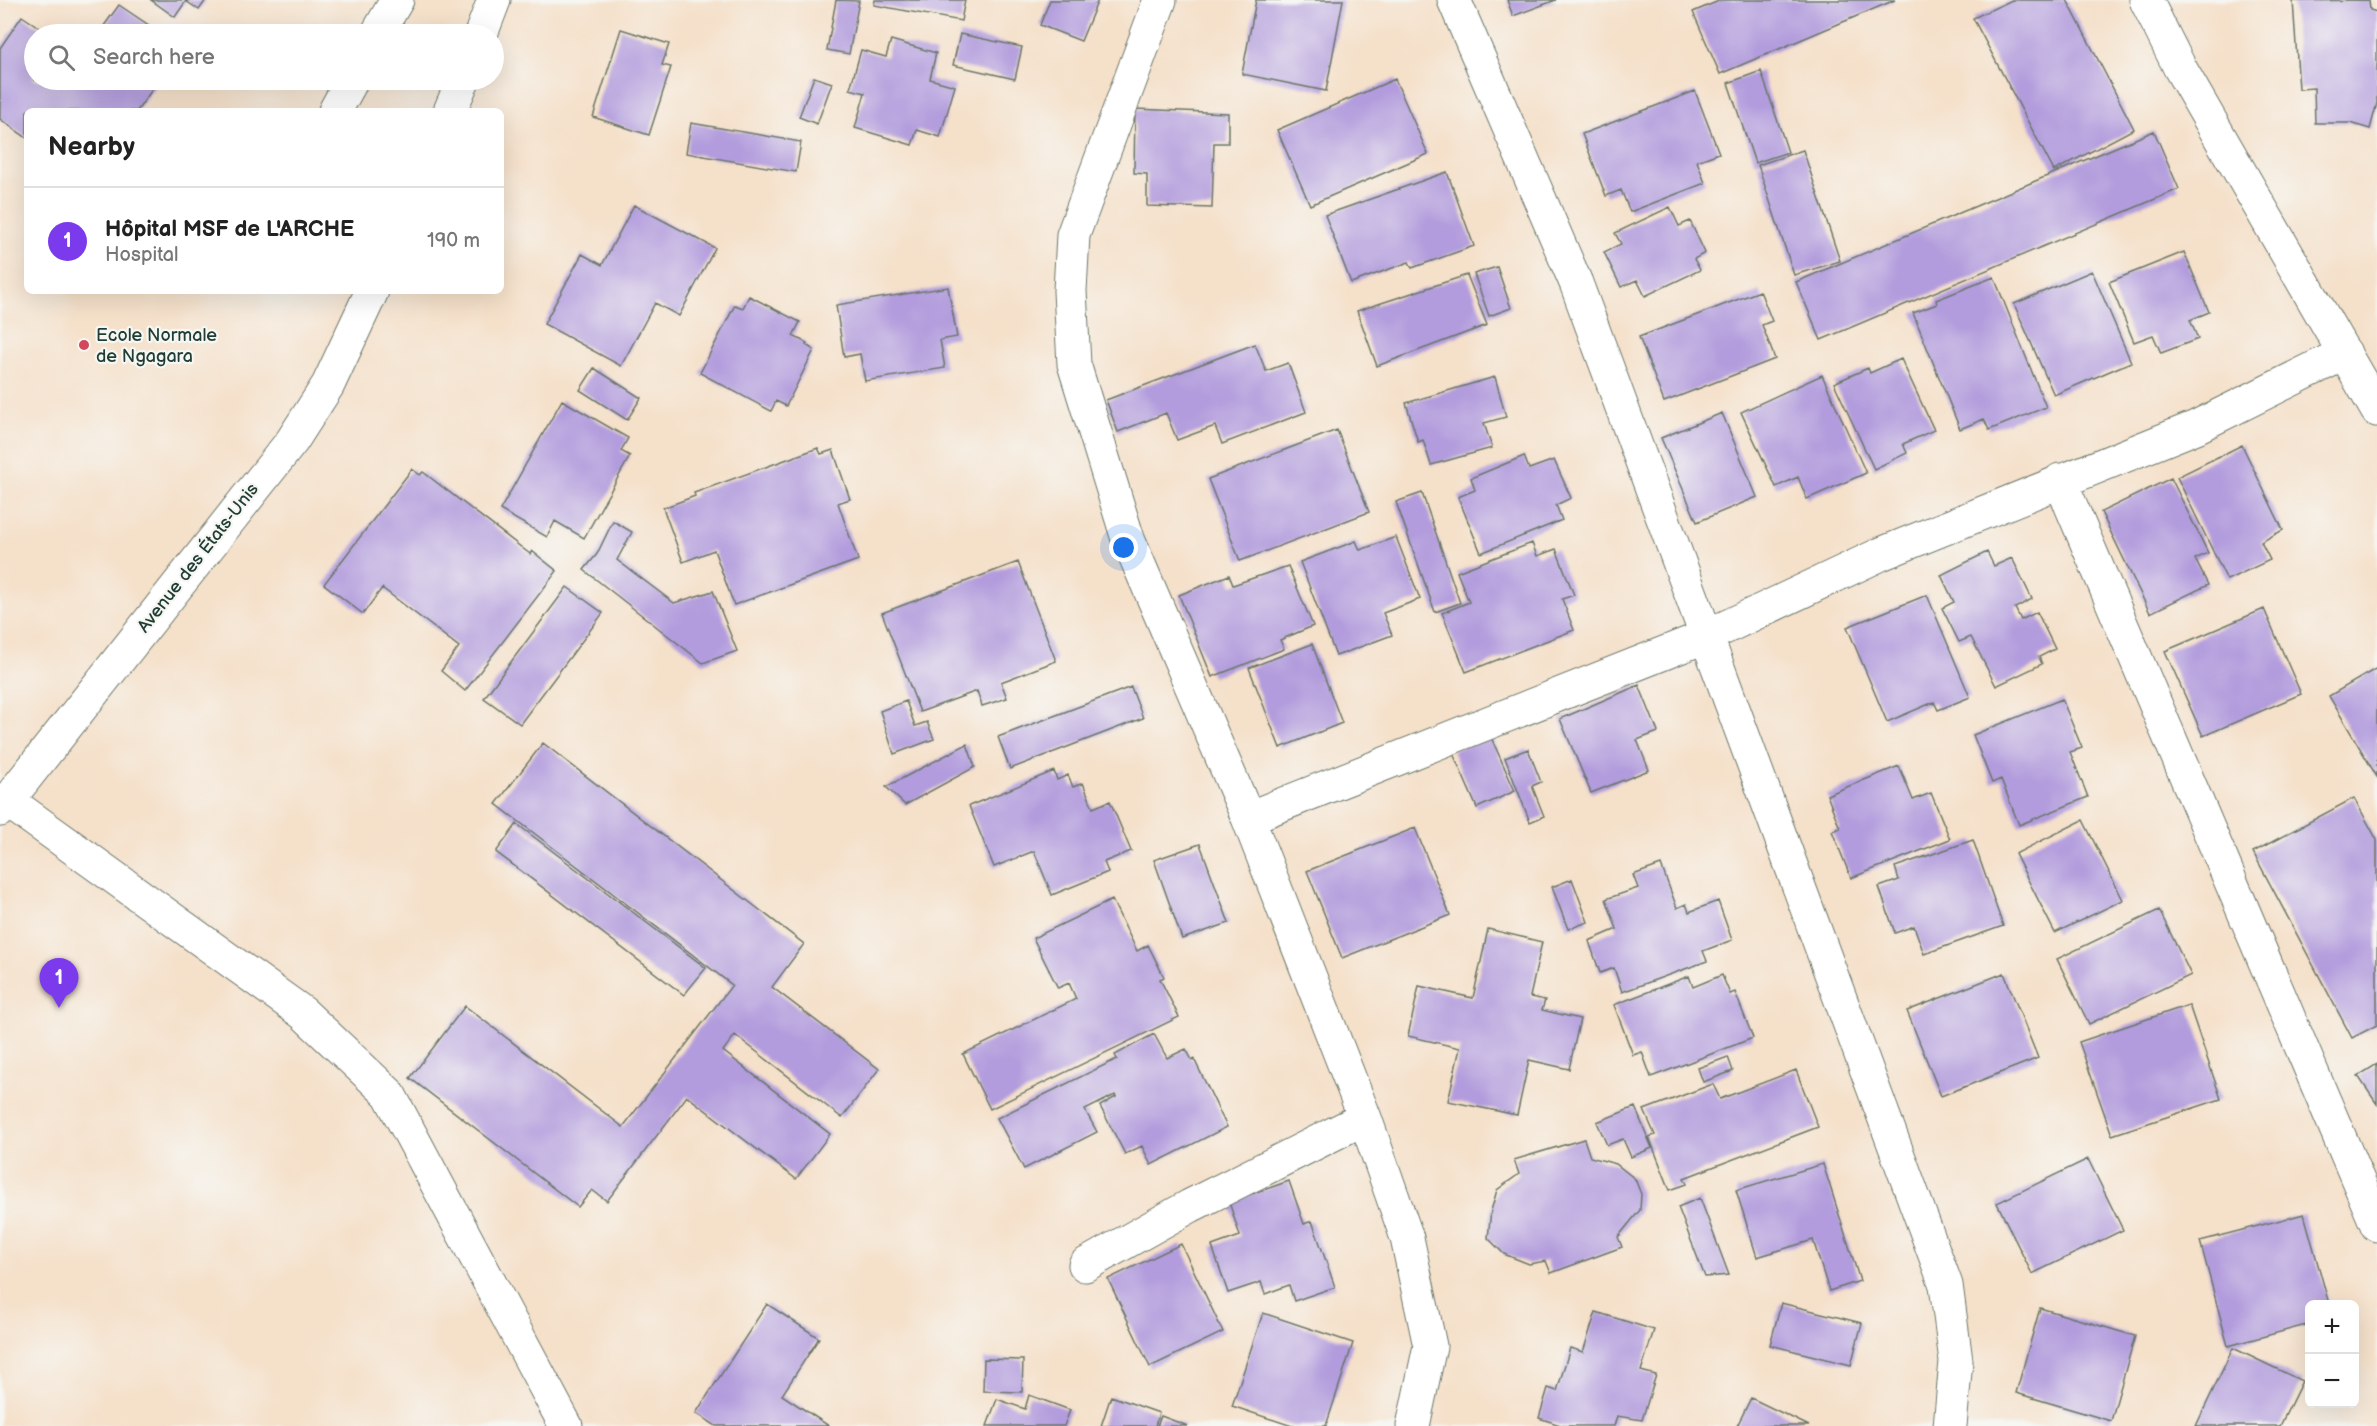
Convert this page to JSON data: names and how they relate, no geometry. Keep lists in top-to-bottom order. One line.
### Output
{"streets":{"street":["Avenue des États-Unis"]},"places":["Ecole Normale de Ngagara"],"page":{"search":"Search here","heading":"Nearby","list":[{"mark":"1","name":"Hôpital MSF de L'ARCHE","note":"Hospital","value":"190 m"}],"pins":"1","map_buttons":["+","−"]}}
